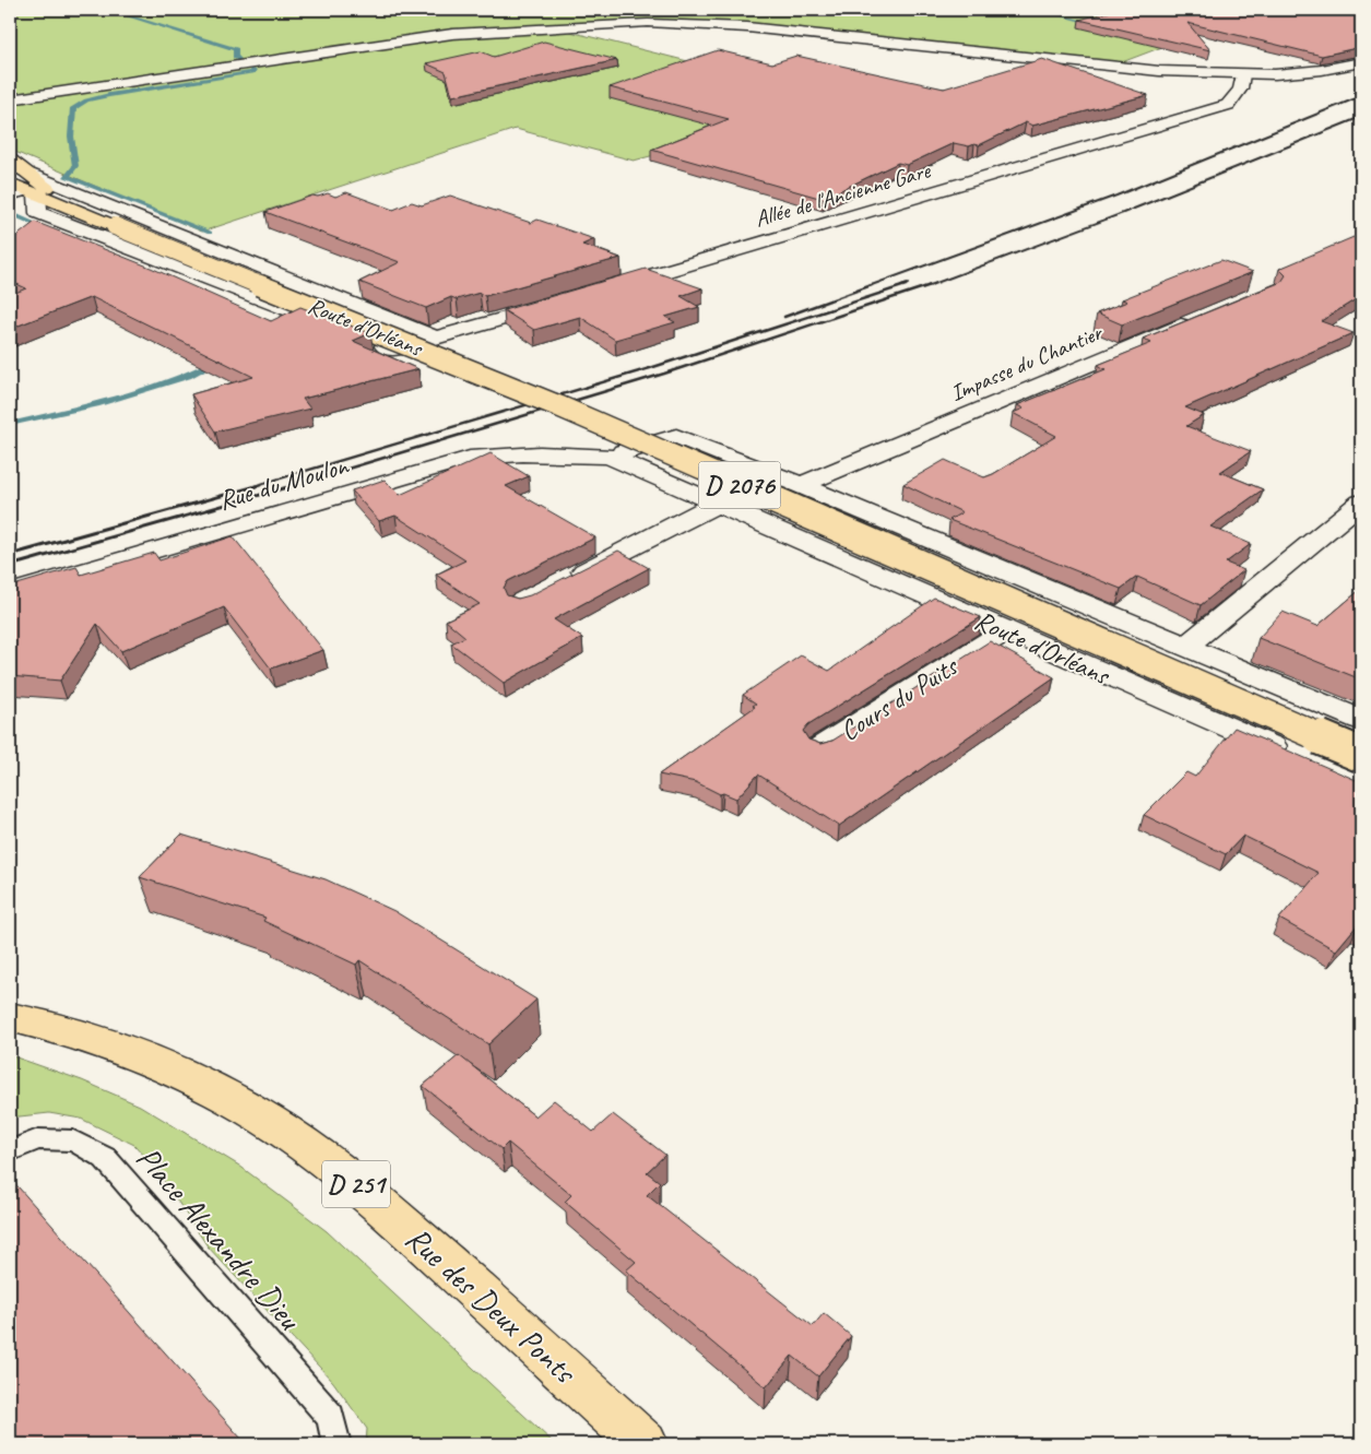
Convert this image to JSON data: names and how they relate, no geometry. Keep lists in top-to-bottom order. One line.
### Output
{"streets":{"main road":["Route d'Orléans","D 2076","D 251","Rue des Deux Ponts"],"street":["Allée de l'Ancienne Gare","Impasse du Chantier","Rue du Moulon","Cours du Puits"],"lane":["Place Alexandre Dieu"]},"crossings":[["Route d'Orléans","Impasse du Chantier"],["Route d'Orléans","Rue du Moulon"],["Route d'Orléans","Cours du Puits"]]}
